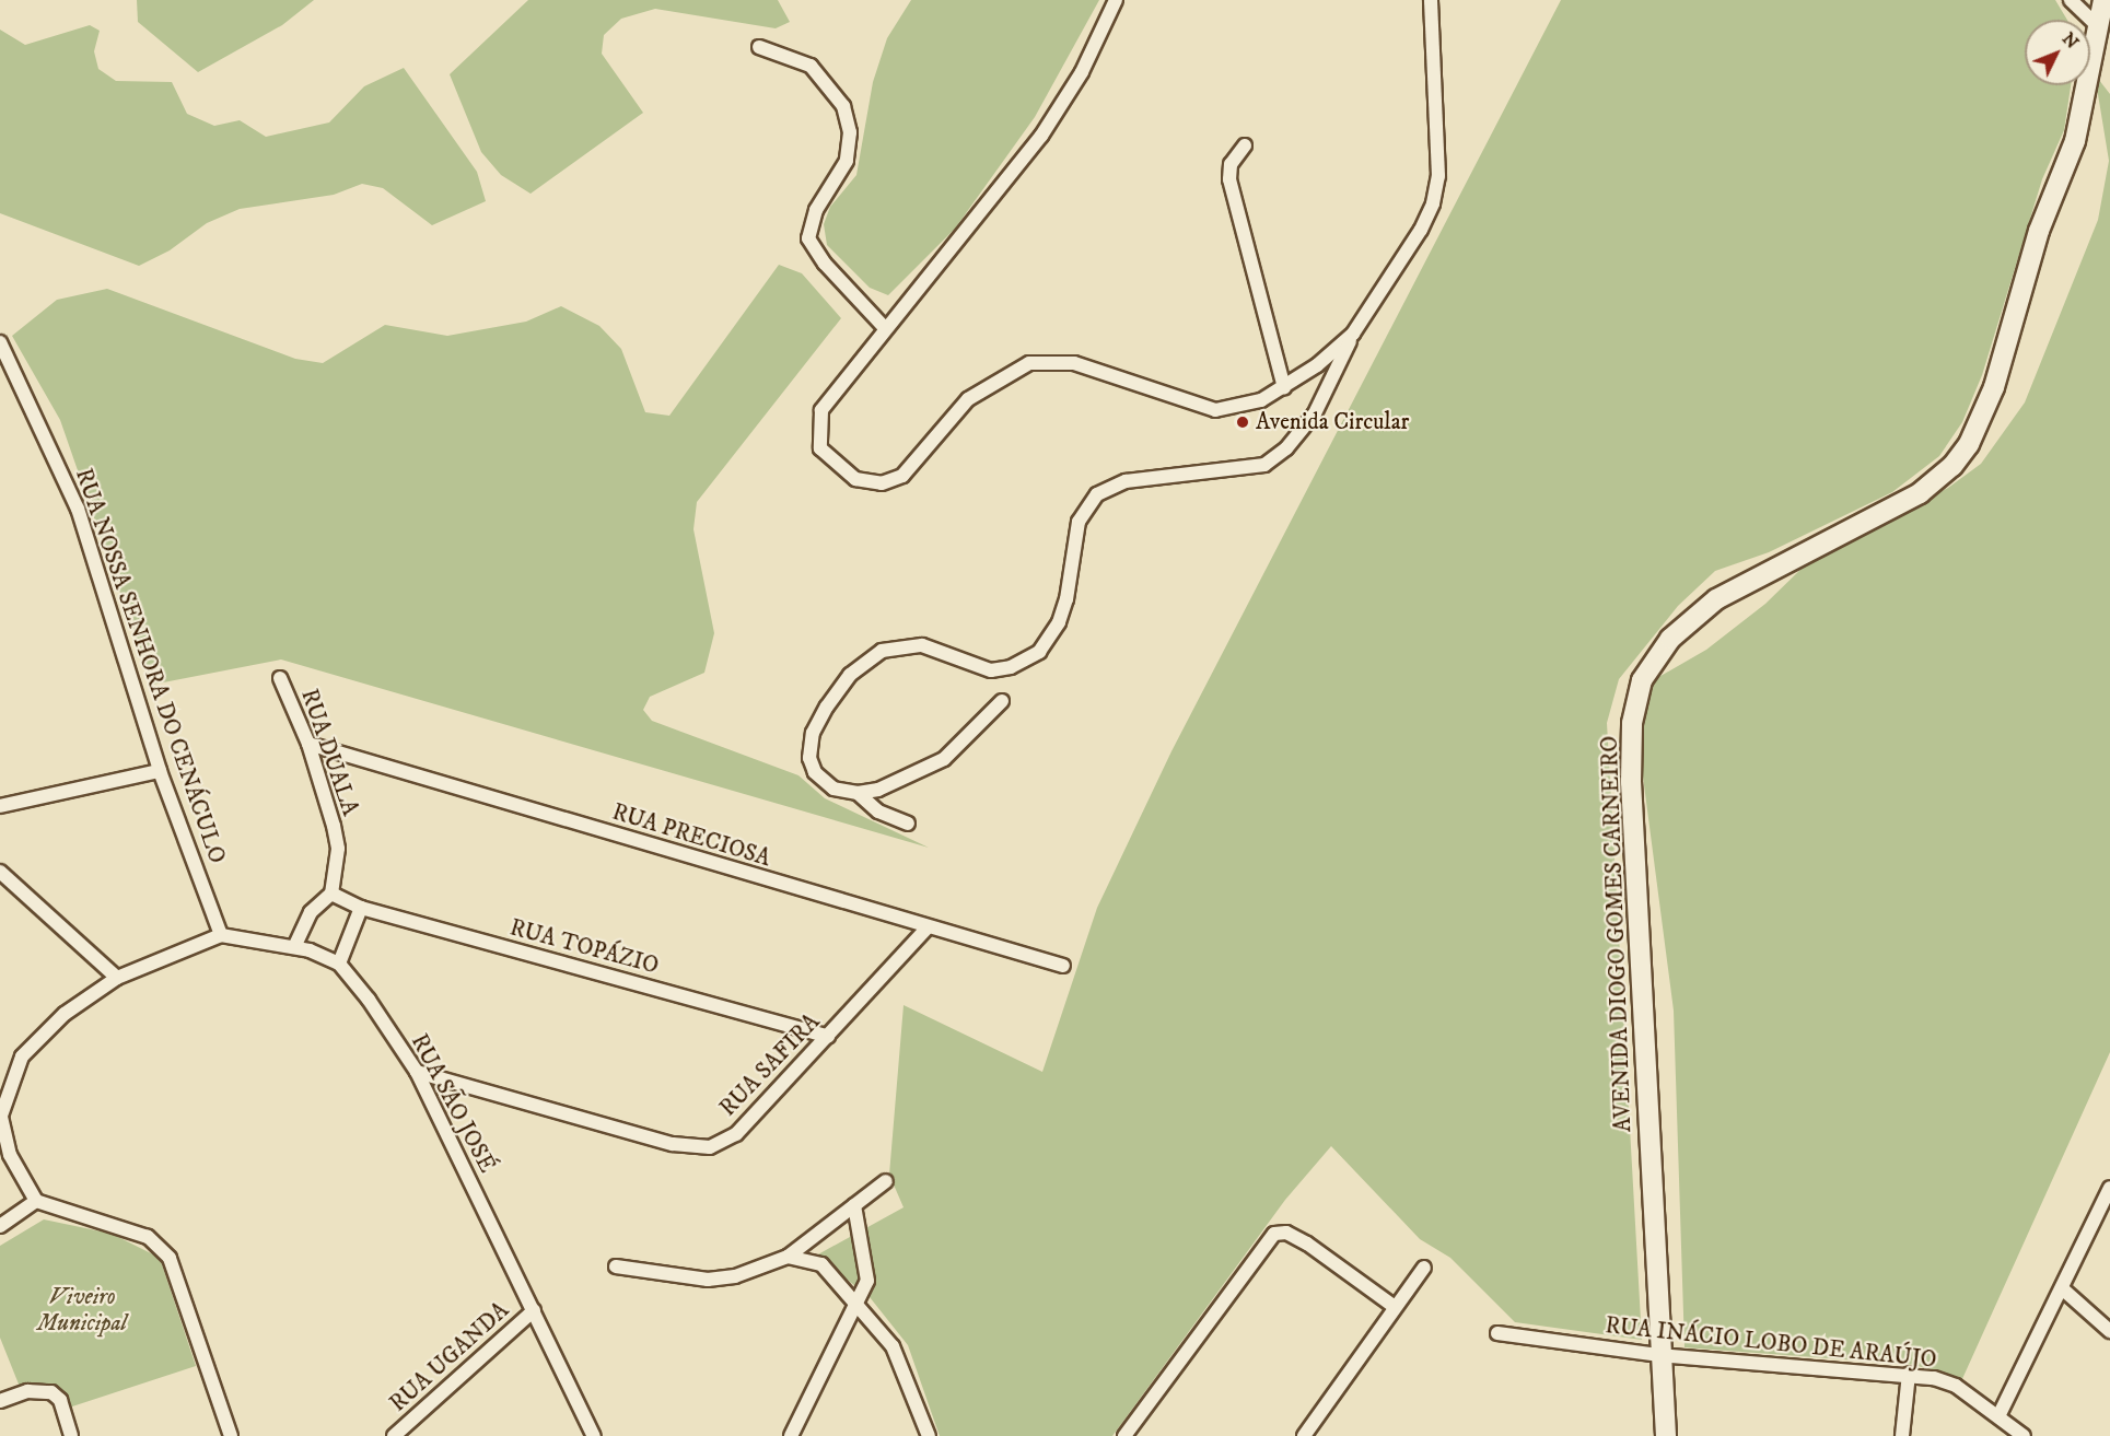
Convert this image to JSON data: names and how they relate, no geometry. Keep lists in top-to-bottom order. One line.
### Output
{"streets":{"street":["RUA NOSSA SENHORA DO CENÁCULO","RUA DUALA","RUA PRECIOSA","AVENIDA DIOGO GOMES CARNEIRO","RUA TOPÁZIO","RUA SAFIRA","RUA SÃO JOSÉ","RUA INÁCIO LOBO DE ARAÚJO","RUA UGANDA"]},"crossings":[["RUA DUALA","RUA PRECIOSA"],["RUA DUALA","RUA TOPÁZIO"],["RUA PRECIOSA","RUA SAFIRA"],["AVENIDA DIOGO GOMES CARNEIRO","RUA INÁCIO LOBO DE ARAÚJO"],["RUA TOPÁZIO","RUA SAFIRA"],["RUA SAFIRA","RUA SÃO JOSÉ"],["RUA SÃO JOSÉ","RUA UGANDA"]],"parks":["Viveiro Municipal"],"places":["Avenida Circular"],"north":"top right"}
